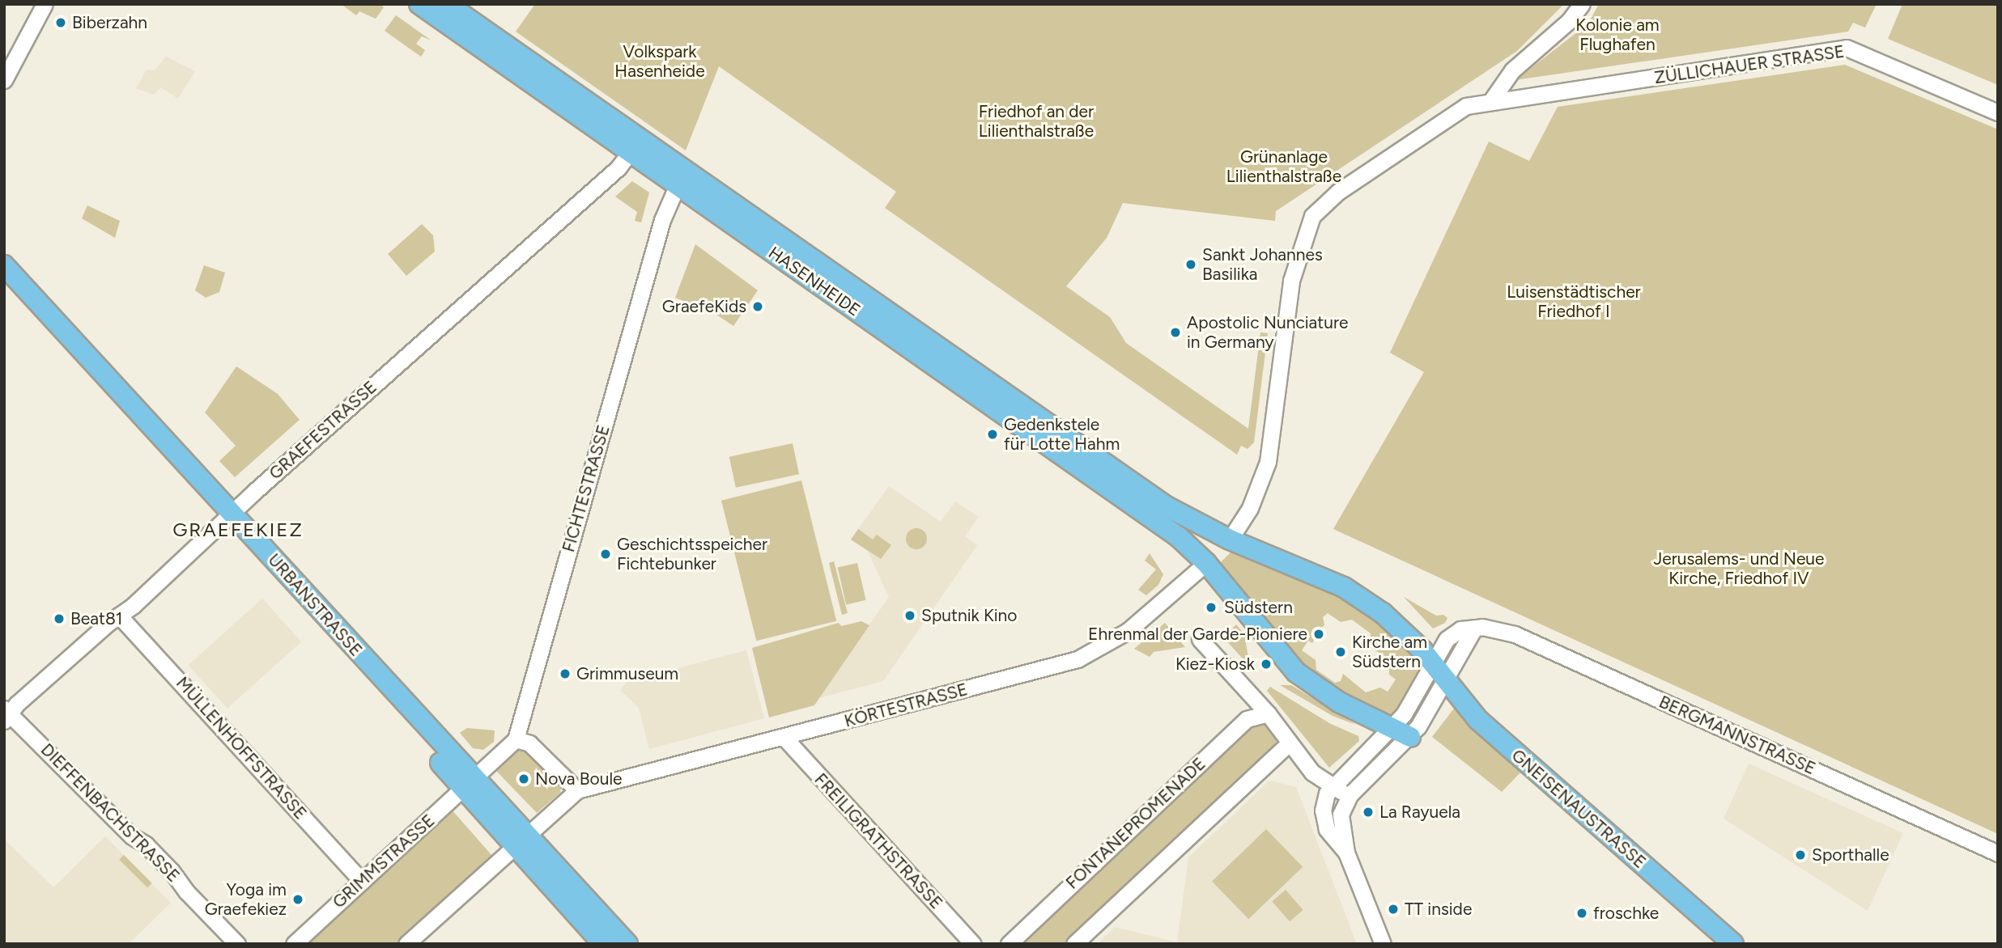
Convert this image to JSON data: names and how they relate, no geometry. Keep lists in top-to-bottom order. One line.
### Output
{"streets":{"main road":["HASENHEIDE","URBANSTRASSE","GNEISENAUSTRASSE"],"street":["ZÜLLICHAUER STRASSE","GRAEFESTRASSE","FICHTESTRASSE","KÖRTESTRASSE","BERGMANNSTRASSE","MÜLLENHOFFSTRASSE","DIEFFENBACHSTRASSE","FONTANEPROMENADE","FREILIGRATHSTRASSE","GRIMMSTRASSE"]},"crossings":[["ZÜLLICHAUER STRASSE","HASENHEIDE"],["HASENHEIDE","GRAEFESTRASSE"],["HASENHEIDE","FICHTESTRASSE"],["HASENHEIDE","KÖRTESTRASSE"],["GRAEFESTRASSE","URBANSTRASSE"],["GRAEFESTRASSE","MÜLLENHOFFSTRASSE"],["GRAEFESTRASSE","DIEFFENBACHSTRASSE"],["URBANSTRASSE","KÖRTESTRASSE"],["URBANSTRASSE","GRIMMSTRASSE"],["KÖRTESTRASSE","FREILIGRATHSTRASSE"],["MÜLLENHOFFSTRASSE","GRIMMSTRASSE"]],"districts":["GRAEFEKIEZ"],"parks":["Kolonie am Flughafen","Volkspark Hasenheide","Friedhof an der Lilienthalstraße","Grünanlage Lilienthalstraße","Luisenstädtischer Friedhof I","Jerusalems- und Neue Kirche, Friedhof IV"],"places":["Biberzahn","Sankt Johannes Basilika","GraefeKids","Apostolic Nunciature in Germany","Gedenkstele für Lotte Hahm","Geschichtsspeicher Fichtebunker","Südstern","Sputnik Kino","Beat81","Ehrenmal der Garde-Pioniere","Kirche am Südstern","Kiez-Kiosk","Grimmuseum","Nova Boule","La Rayuela","Sporthalle","Yoga im Graefekiez","TT inside","froschke"]}
